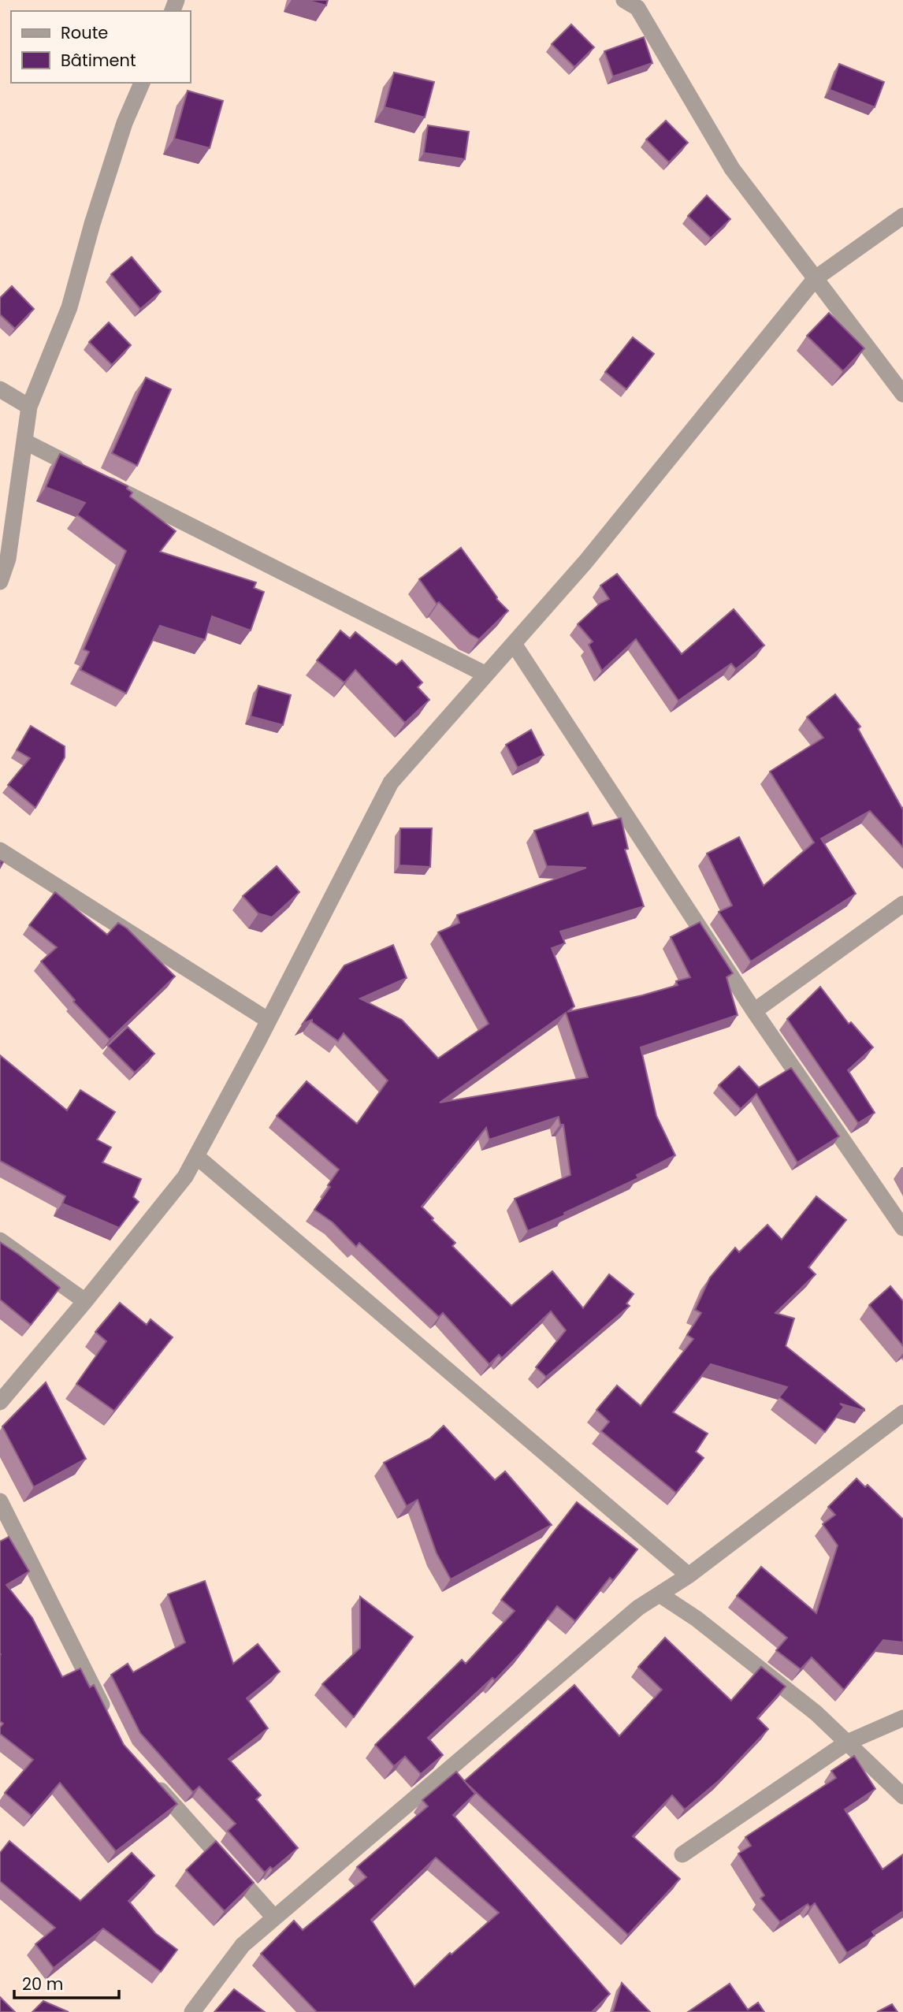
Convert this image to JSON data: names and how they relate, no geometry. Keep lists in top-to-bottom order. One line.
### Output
{"legend":["Route","Bâtiment"],"scale_bar":"20 m"}
